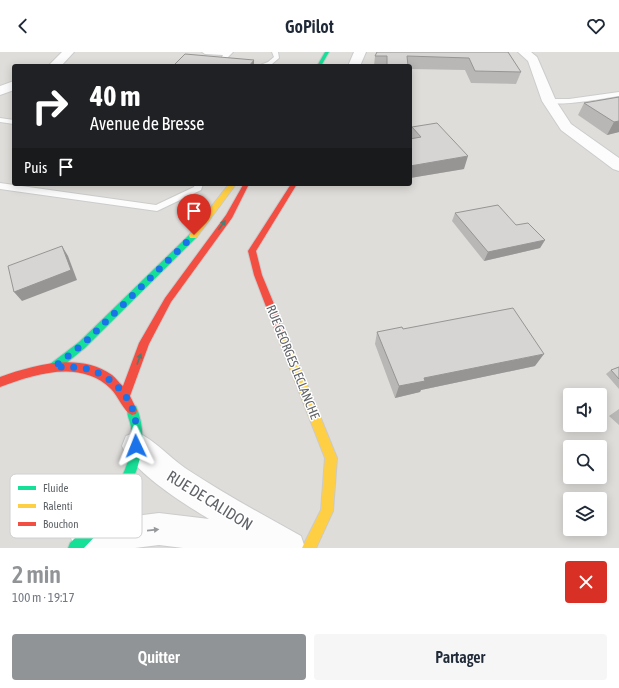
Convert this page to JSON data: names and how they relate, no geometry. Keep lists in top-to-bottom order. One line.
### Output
{"streets":{"main road":["RUE GEORGES LECLANCHE"],"street":["RUE DE CALIDON"]},"one_way":["RUE DE CALIDON"],"legend":["Fluide","Ralenti","Bouchon"],"page":{"header":"GoPilot","turn":["40 m","Avenue de Bresse"],"then":"Puis","heading":["2 min","100 m · 19:17"],"buttons":["Quitter","Partager"]}}
